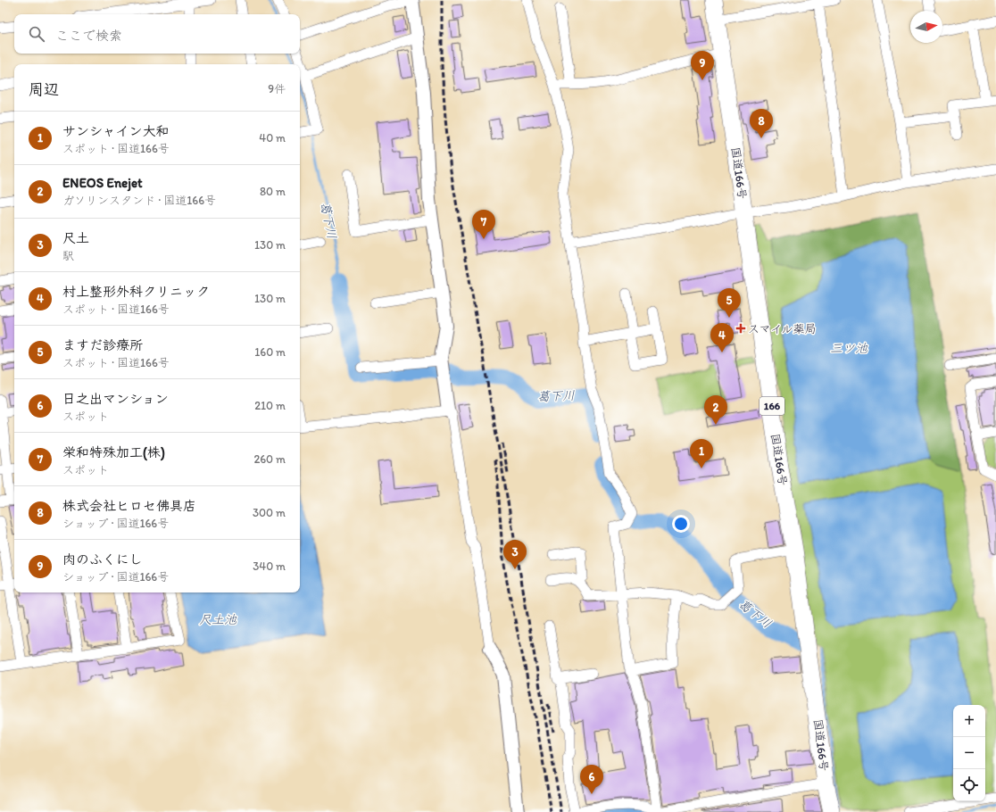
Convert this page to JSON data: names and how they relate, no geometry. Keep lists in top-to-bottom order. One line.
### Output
{"streets":{"highway":["国道166号","166"]},"water":["葛下川","三ツ池","尺土池"],"places":{"health":["スマイル薬局"]},"north":"right","page":{"search":"ここで検索","pins":["9","8","7","5","4","2","1","3","6"],"heading":["周辺","9件"],"list":[{"mark":"1","name":"サンシャイン大和","note":"スポット · 国道166号","value":"40 m"},{"mark":"2","name":"ENEOS Enejet","note":"ガソリンスタンド · 国道166号","value":"80 m"},{"mark":"3","name":"尺土","note":"駅","value":"130 m"},{"mark":"4","name":"村上整形外科クリニック","note":"スポット · 国道166号","value":"130 m"},{"mark":"5","name":"ますだ診療所","note":"スポット · 国道166号","value":"160 m"},{"mark":"6","name":"日之出マンション","note":"スポット","value":"210 m"},{"mark":"7","name":"栄和特殊加工(株)","note":"スポット","value":"260 m"},{"mark":"8","name":"株式会社ヒロセ佛具店","note":"ショップ · 国道166号","value":"300 m"},{"mark":"9","name":"肉のふくにし","note":"ショップ · 国道166号","value":"340 m"}],"map_buttons":["+","−"]}}
